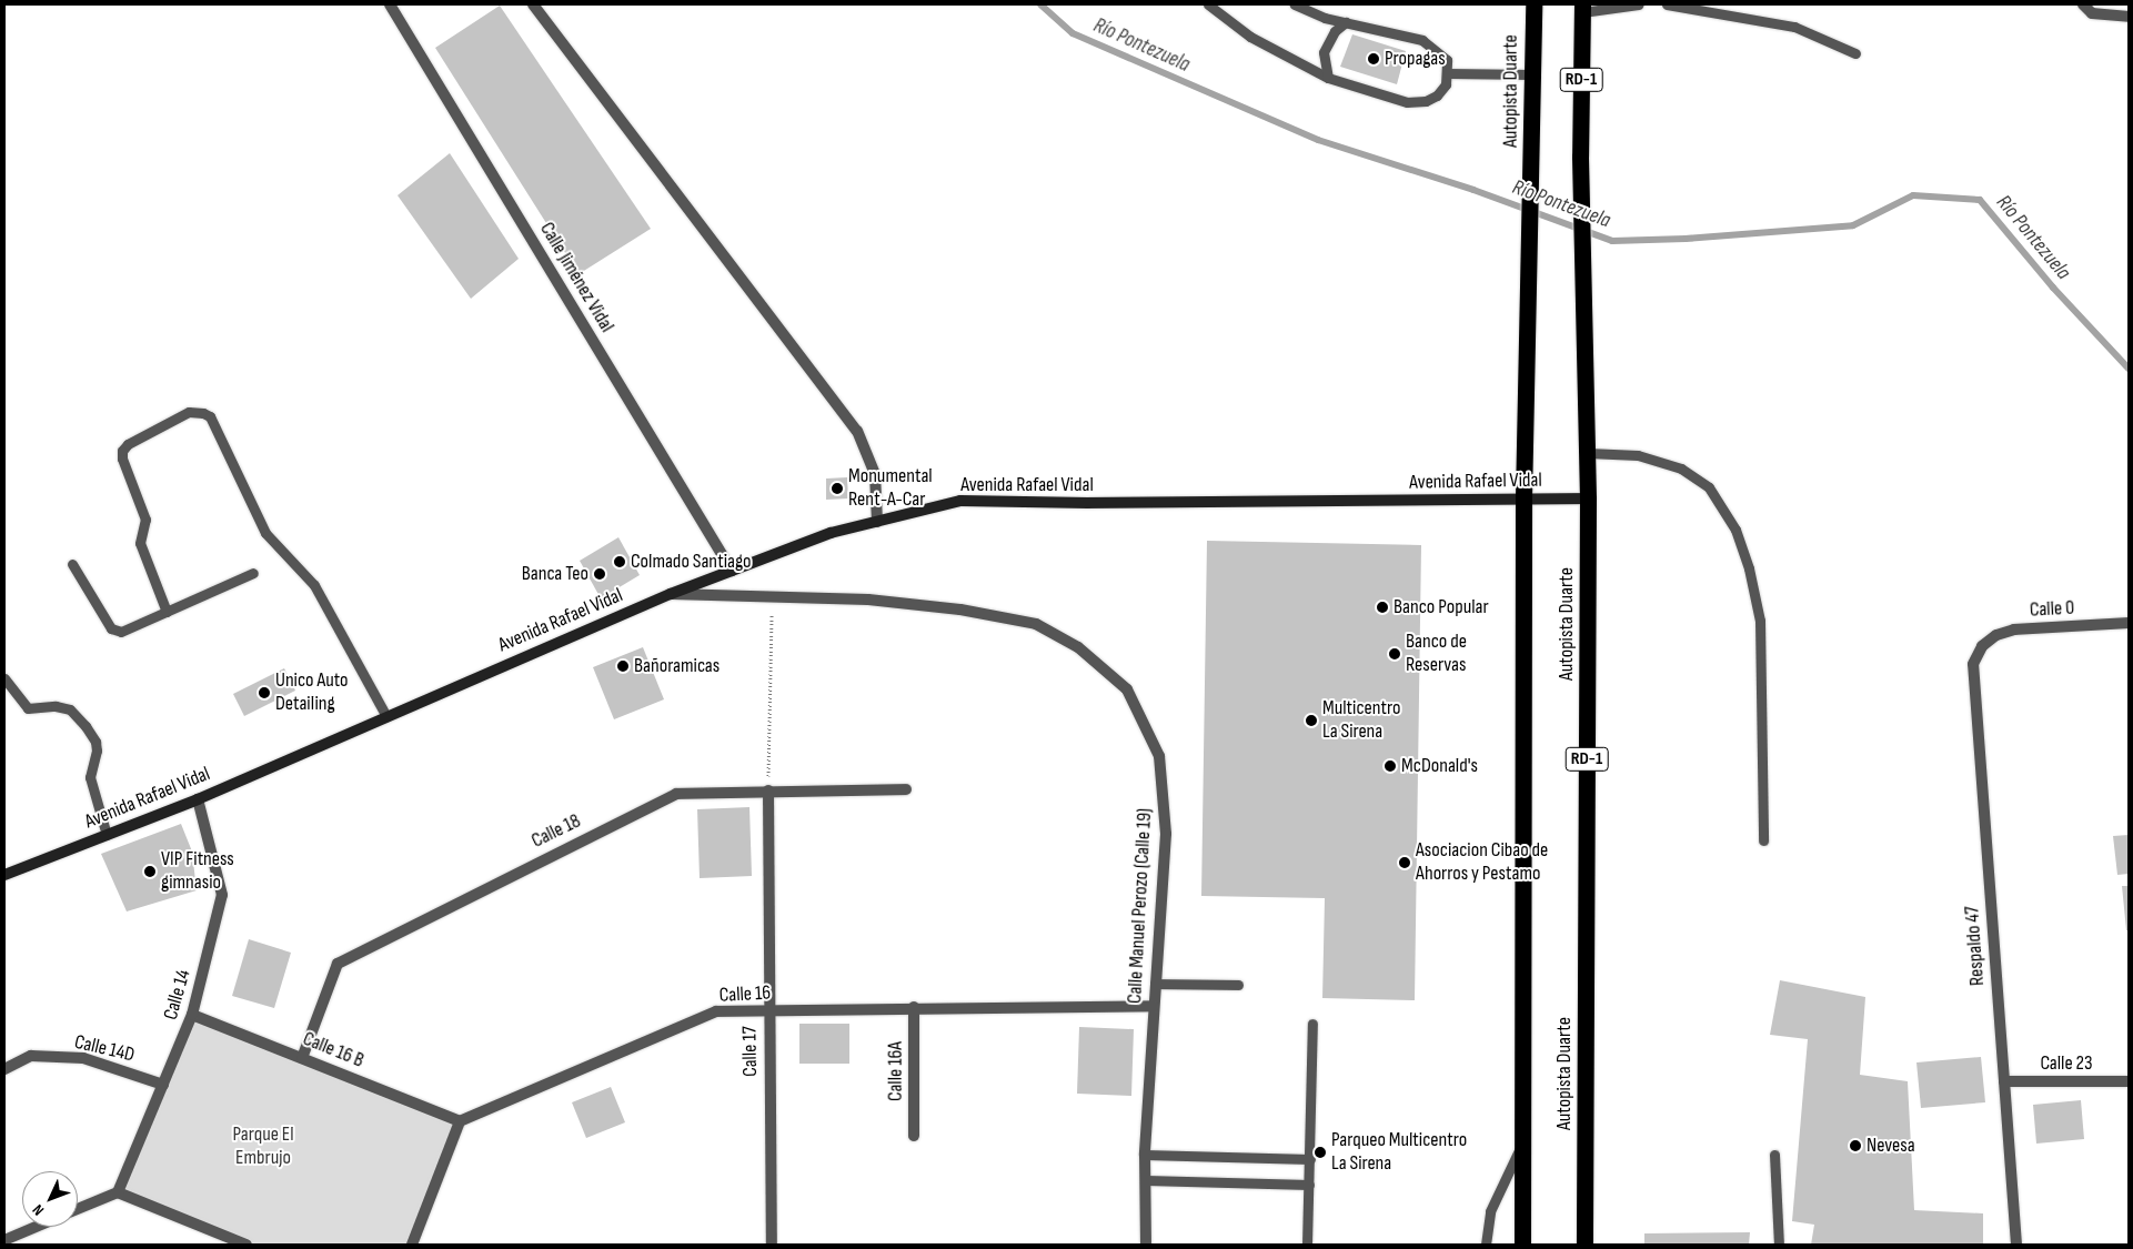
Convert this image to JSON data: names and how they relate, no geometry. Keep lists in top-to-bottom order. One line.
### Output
{"streets":{"highway":["RD-1","Autopista Duarte"],"main road":["Avenida Rafael Vidal"],"street":["Calle Jiménez Vidal","Calle 0","Calle 18","Calle Manuel Perozo (Calle 19)","Respaldo 47","Calle 14","Calle 16","Calle 14D","Calle 16 B","Calle 17","Calle 23","Calle 16A"]},"crossings":[["Autopista Duarte","Avenida Rafael Vidal"],["Calle Jiménez Vidal","Avenida Rafael Vidal"],["Avenida Rafael Vidal","Calle Manuel Perozo (Calle 19)"],["Avenida Rafael Vidal","Calle 14"],["Calle 0","Respaldo 47"],["Calle 18","Calle 16 B"],["Calle 18","Calle 17"],["Calle Manuel Perozo (Calle 19)","Calle 16"],["Respaldo 47","Calle 23"],["Calle 14","Calle 14D"],["Calle 14","Calle 16 B"],["Calle 16","Calle 16 B"],["Calle 16","Calle 17"],["Calle 16","Calle 16A"]],"water":["Río Pontezuela"],"parks":["Parque El Embrujo"],"places":["Propagas","Monumental Rent-A-Car","Colmado Santiago","Banca Teo","Banco Popular","Banco de Reservas","Bañoramicas","Unico Auto Detailing","Multicentro La Sirena","McDonald's","Asociacion Cibao de Ahorros y Pestamo","VIP Fitness gimnasio","Nevesa","Parqueo Multicentro La Sirena"],"north":"bottom left"}
